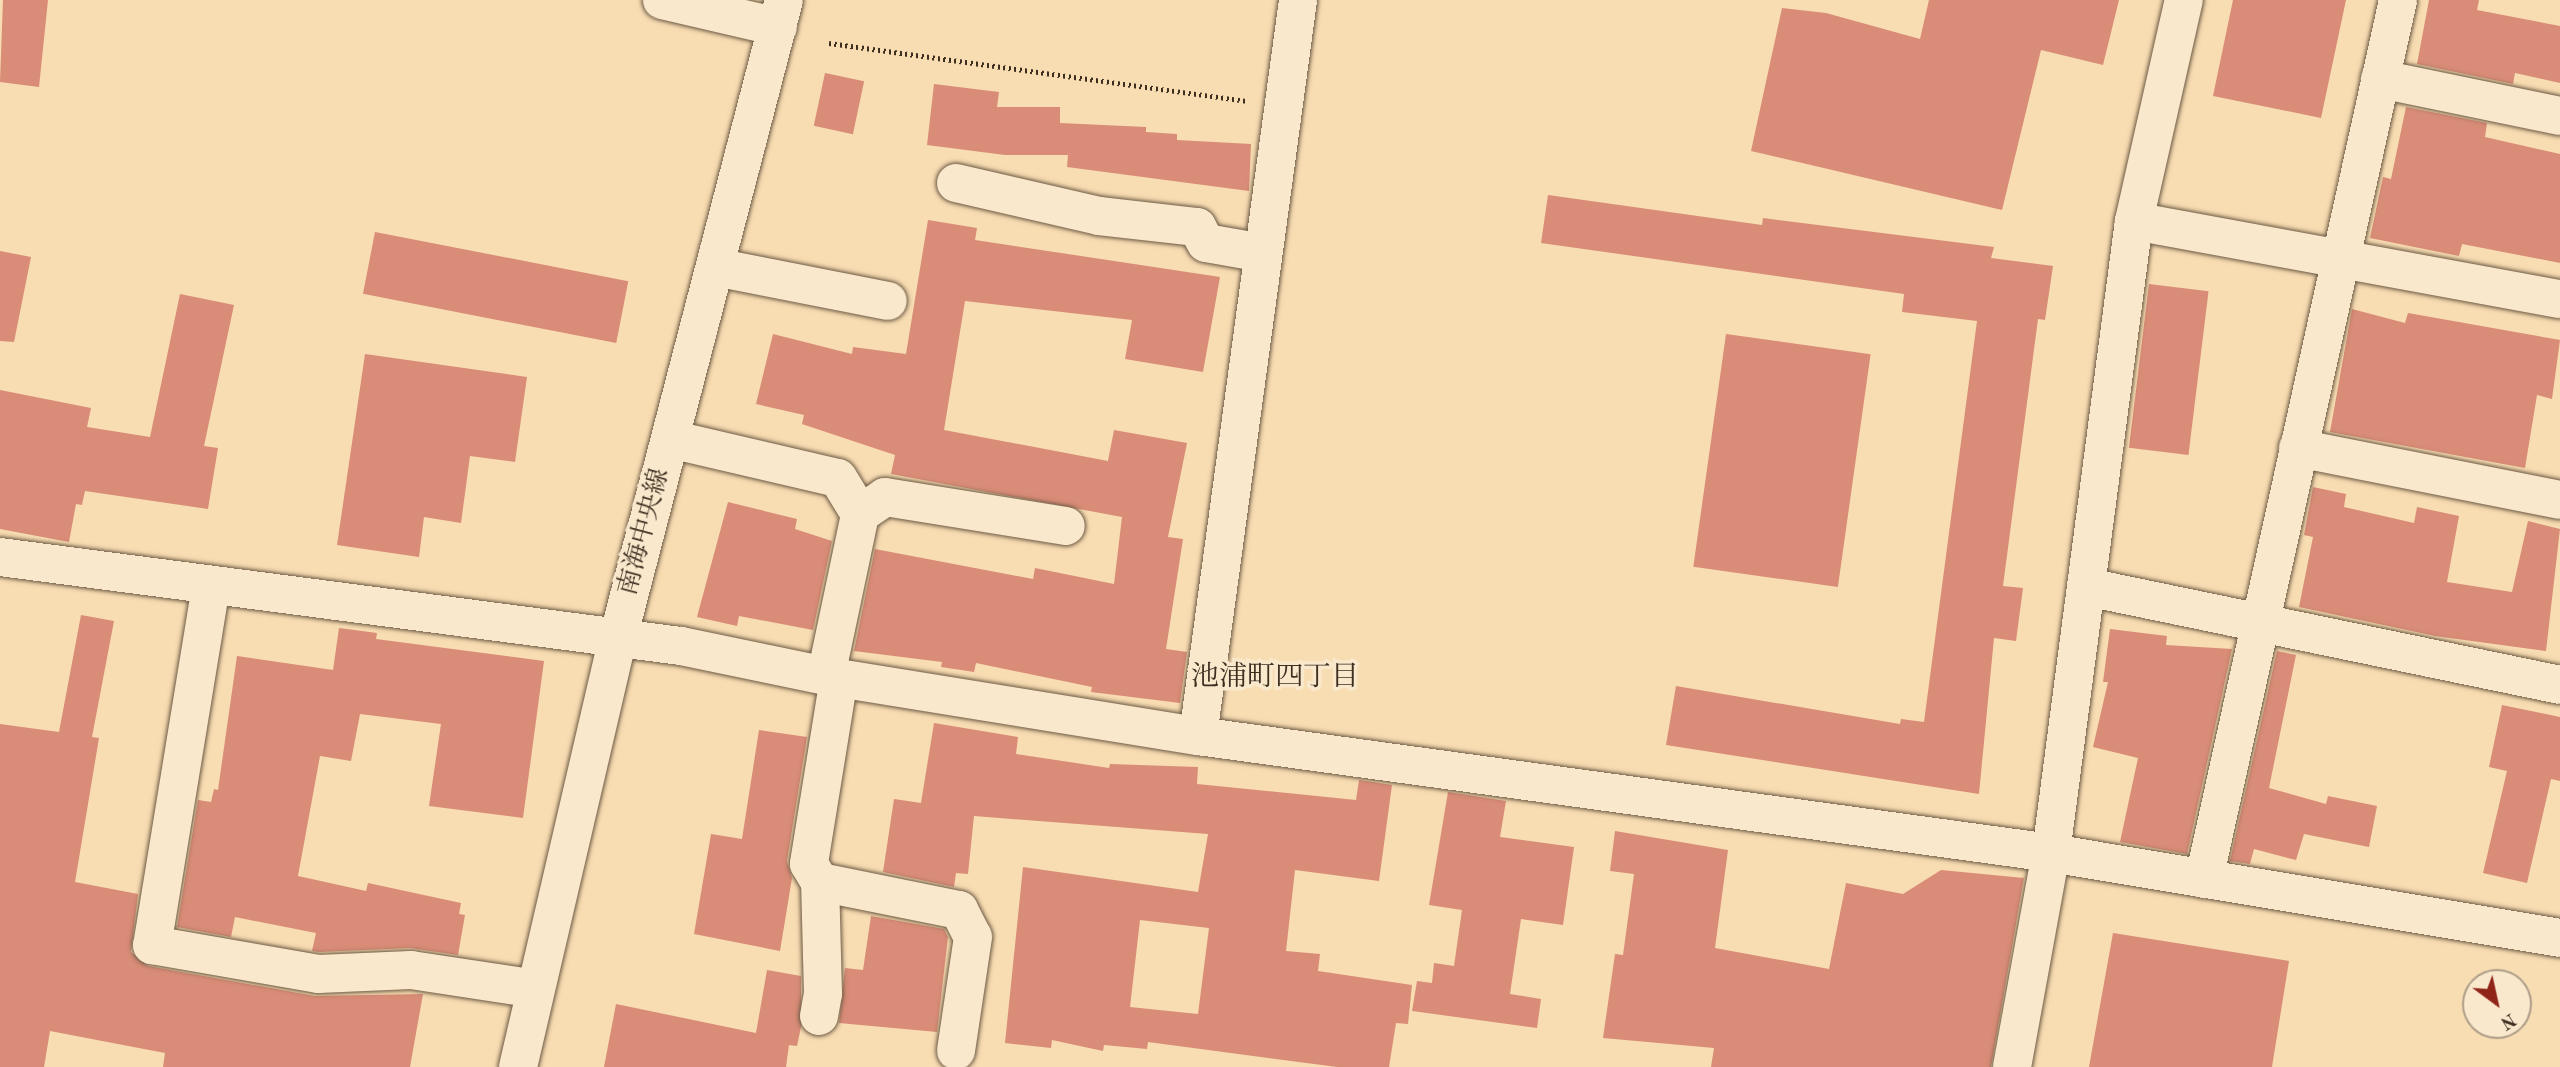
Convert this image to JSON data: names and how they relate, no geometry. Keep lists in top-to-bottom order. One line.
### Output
{"streets":{"street":["南海中央線"]},"districts":["池浦町四丁目"],"north":"bottom right"}
